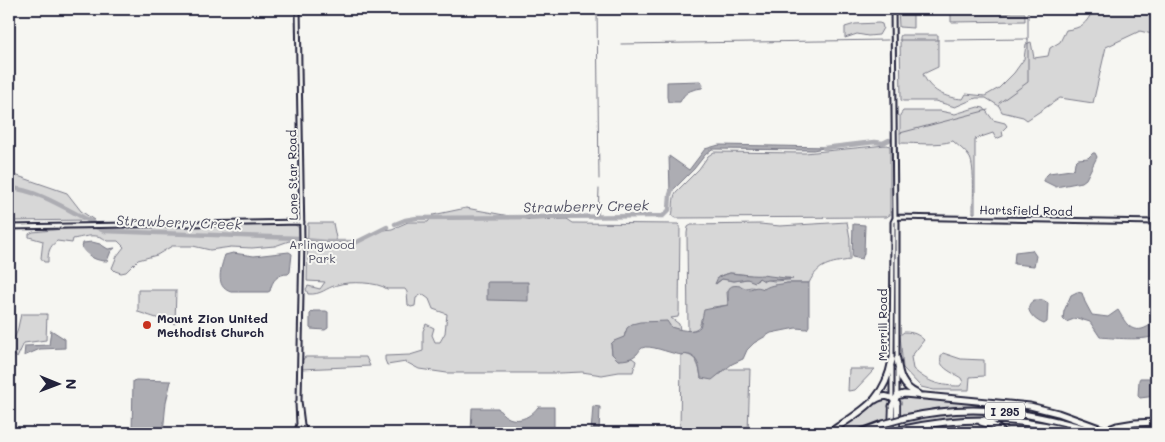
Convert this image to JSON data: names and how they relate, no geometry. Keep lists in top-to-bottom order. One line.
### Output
{"streets":{"highway":["I 295"],"main road":["Merrill Road"],"street":["Lone Star Road","Hartsfield Road"]},"crossings":[["Hartsfield Road","Merrill Road"],["Merrill Road","I 295"]],"water":["Strawberry Creek"],"parks":["Arlingwood Park"],"places":["Mount Zion United Methodist Church"],"north":"right"}
